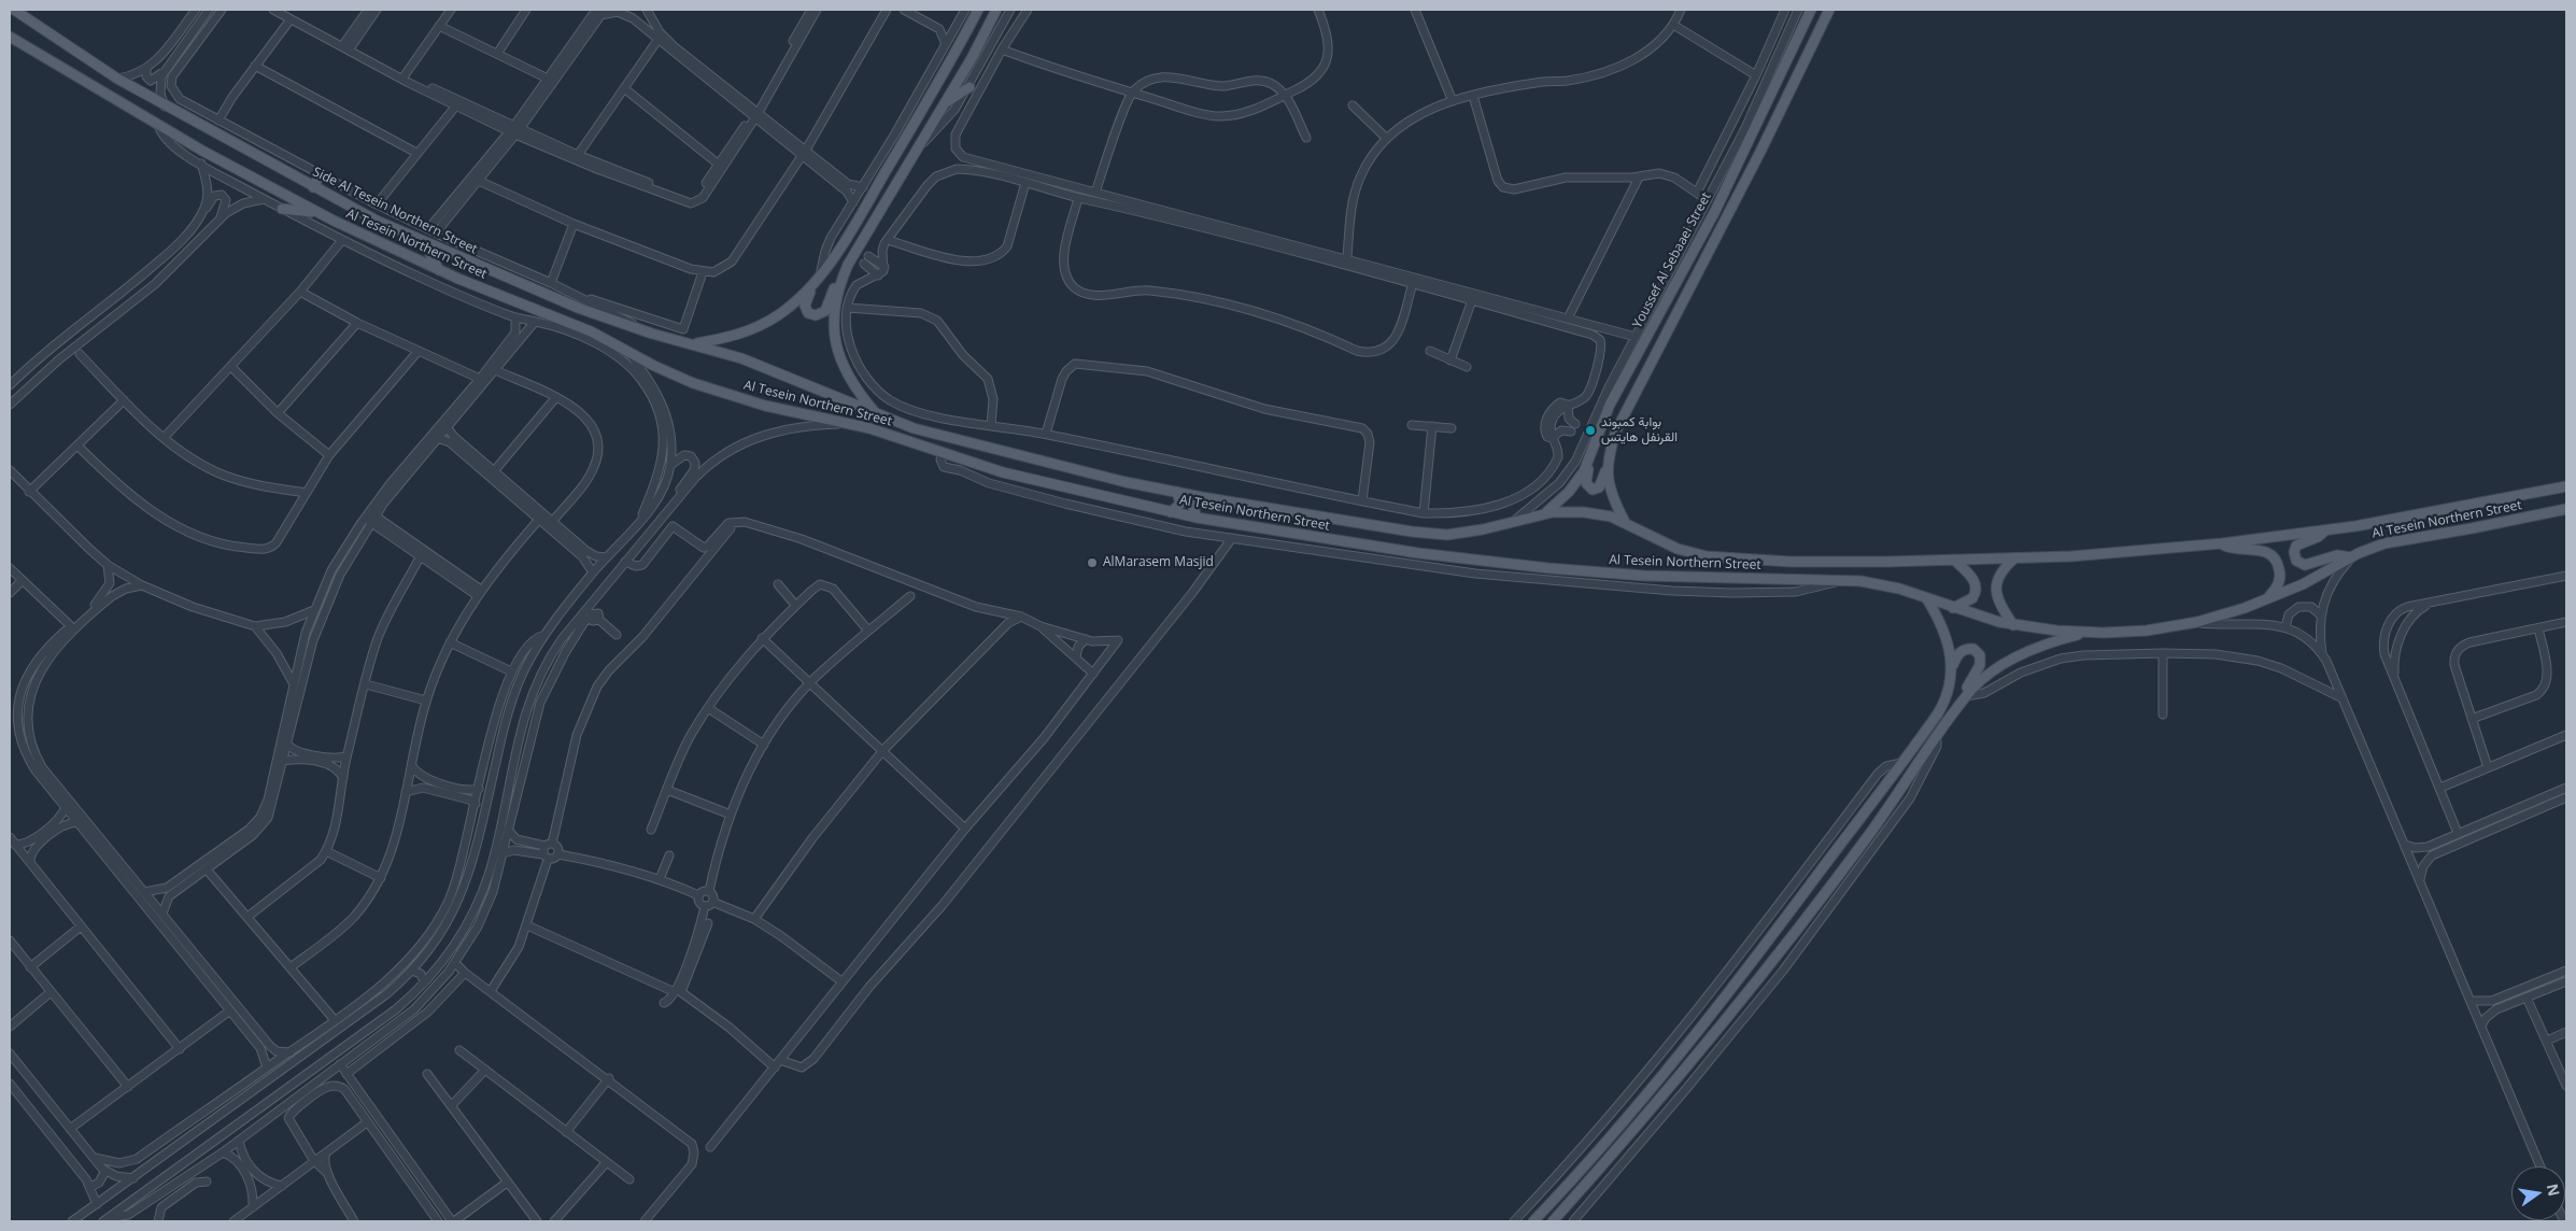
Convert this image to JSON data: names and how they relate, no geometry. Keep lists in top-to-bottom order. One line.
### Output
{"streets":{"main road":["Al Tesein Northern Street","Youssef Al Sebaaei Street"],"street":["Side Al Tesein Northern Street"]},"crossings":[["Side Al Tesein Northern Street","Al Tesein Northern Street"],["Al Tesein Northern Street","Youssef Al Sebaaei Street"]],"places":["بوابة كمبوند القرنفل هايتس","AlMarasem Masjid"],"north":"right"}
